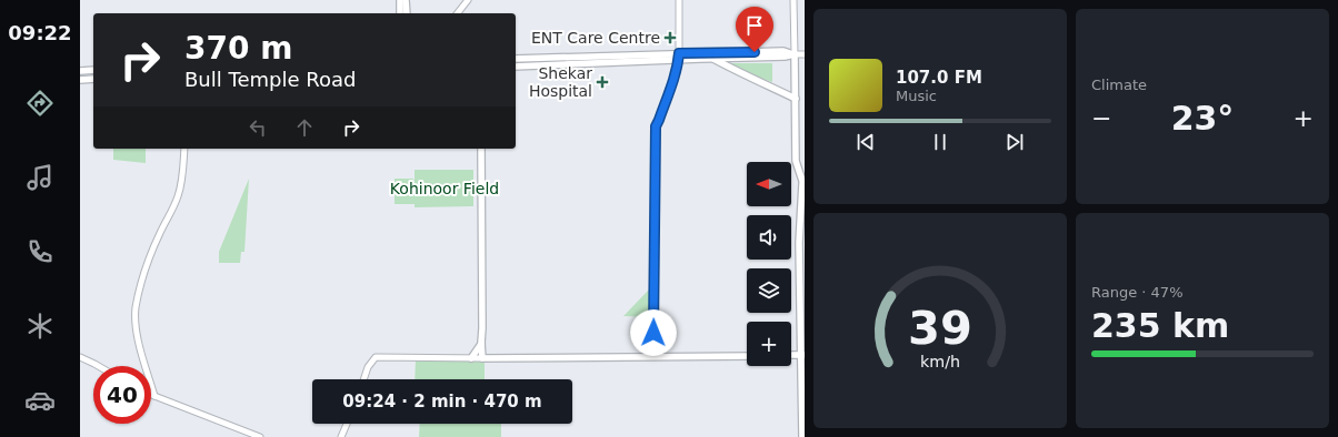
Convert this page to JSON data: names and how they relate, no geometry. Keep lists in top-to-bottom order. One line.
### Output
{"parks":["Kohinoor Field"],"places":{"health":["ENT Care Centre","Shekar Hospital"]},"north":"left","page":{"tabs":"09:22","tile":["Climate",["Range · 47%","235 km"]],"turn":["370 m","Bull Temple Road"],"song":["107.0 FM","Music"],"heat":["−","23°","+"],"map_buttons":"+","limit":"40","trip":"09:24 · 2 min · 470 m","gauge":["39","km/h"]}}
